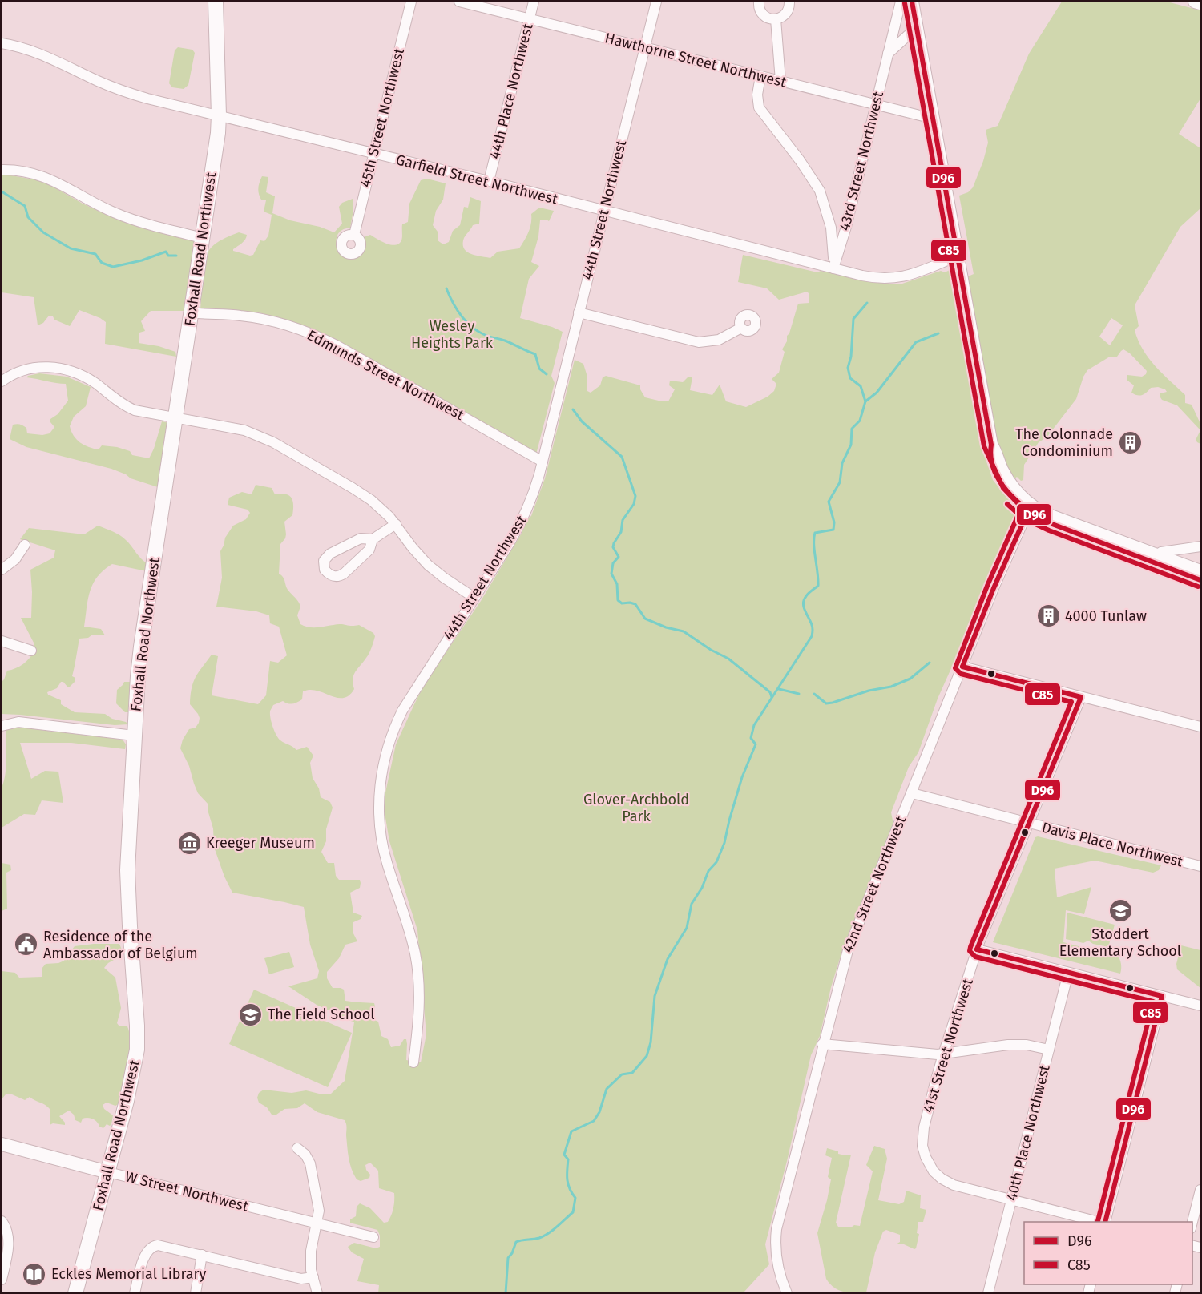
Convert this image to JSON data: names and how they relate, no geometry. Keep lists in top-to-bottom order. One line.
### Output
{"streets":{"main road":["Foxhall Road Northwest"],"street":["Hawthorne Street Northwest","44th Place Northwest","45th Street Northwest","43rd Street Northwest","Garfield Street Northwest","44th Street Northwest","Edmunds Street Northwest","Davis Place Northwest","42nd Street Northwest","41st Street Northwest","40th Place Northwest","W Street Northwest"]},"crossings":[["Hawthorne Street Northwest","44th Place Northwest"],["Hawthorne Street Northwest","43rd Street Northwest"],["Hawthorne Street Northwest","44th Street Northwest"],["44th Place Northwest","Garfield Street Northwest"],["45th Street Northwest","Garfield Street Northwest"],["43rd Street Northwest","Garfield Street Northwest"],["Garfield Street Northwest","44th Street Northwest"],["Garfield Street Northwest","Foxhall Road Northwest"],["44th Street Northwest","Edmunds Street Northwest"],["Foxhall Road Northwest","Edmunds Street Northwest"],["Foxhall Road Northwest","W Street Northwest"],["Davis Place Northwest","42nd Street Northwest"],["Davis Place Northwest","41st Street Northwest"],["41st Street Northwest","40th Place Northwest"]],"parks":["Wesley Heights Park","Glover-Archbold Park"],"places":{"building":["The Colonnade Condominium","4000 Tunlaw"],"museum":["Kreeger Museum"],"school or university":["Stoddert Elementary School","The Field School"],"public building":["Residence of the Ambassador of Belgium"],"library":["Eckles Memorial Library"]},"lines":["transit line D96","transit line C85"],"legend":["D96","C85"]}
